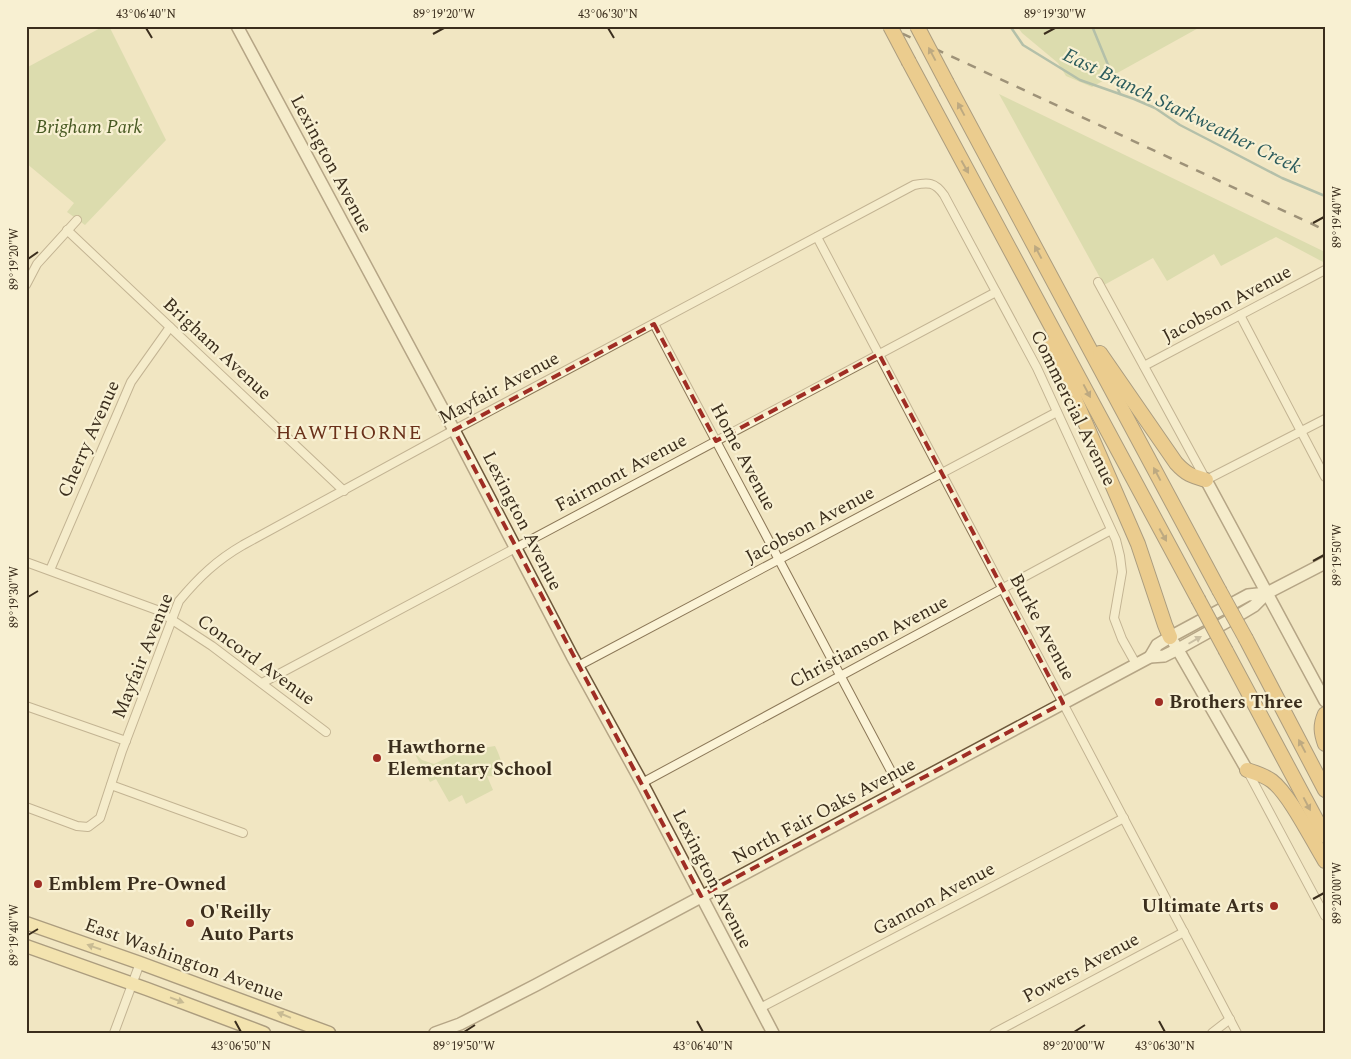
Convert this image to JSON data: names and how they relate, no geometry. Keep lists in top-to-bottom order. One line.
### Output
{"streets":{"main road":["East Washington Avenue"],"street":["Lexington Avenue","Jacobson Avenue","Brigham Avenue","Mayfair Avenue","Commercial Avenue","Cherry Avenue","Home Avenue","Fairmont Avenue","Burke Avenue","Christianson Avenue","Concord Avenue","North Fair Oaks Avenue","Gannon Avenue","Powers Avenue"]},"crossings":[["Lexington Avenue","Jacobson Avenue"],["Lexington Avenue","Mayfair Avenue"],["Lexington Avenue","Fairmont Avenue"],["Lexington Avenue","Christianson Avenue"],["Lexington Avenue","North Fair Oaks Avenue"],["Lexington Avenue","Gannon Avenue"],["Jacobson Avenue","Commercial Avenue"],["Jacobson Avenue","Home Avenue"],["Jacobson Avenue","Burke Avenue"],["Brigham Avenue","Mayfair Avenue"],["Brigham Avenue","Cherry Avenue"],["Mayfair Avenue","Commercial Avenue"],["Mayfair Avenue","Home Avenue"],["Mayfair Avenue","Burke Avenue"],["Mayfair Avenue","Concord Avenue"],["Commercial Avenue","Fairmont Avenue"],["Commercial Avenue","Christianson Avenue"],["Commercial Avenue","North Fair Oaks Avenue"],["Cherry Avenue","Concord Avenue"],["Home Avenue","Fairmont Avenue"],["Home Avenue","Christianson Avenue"],["Home Avenue","North Fair Oaks Avenue"],["Fairmont Avenue","Burke Avenue"],["Fairmont Avenue","Concord Avenue"],["Burke Avenue","Christianson Avenue"],["Burke Avenue","North Fair Oaks Avenue"],["Burke Avenue","Gannon Avenue"],["Burke Avenue","Powers Avenue"]],"districts":["HAWTHORNE"],"water":["East Branch Starkweather Creek"],"parks":["Brigham Park"],"places":["Brothers Three","Hawthorne Elementary School","Emblem Pre-Owned","Ultimate Arts","O'Reilly Auto Parts"],"coordinates":["43°06'40\"N","89°19'20\"W","43°06'30\"N","89°19'30\"W","89°19'40\"W","89°19'50\"W","89°20'00\"W","43°06'50\"N"]}
